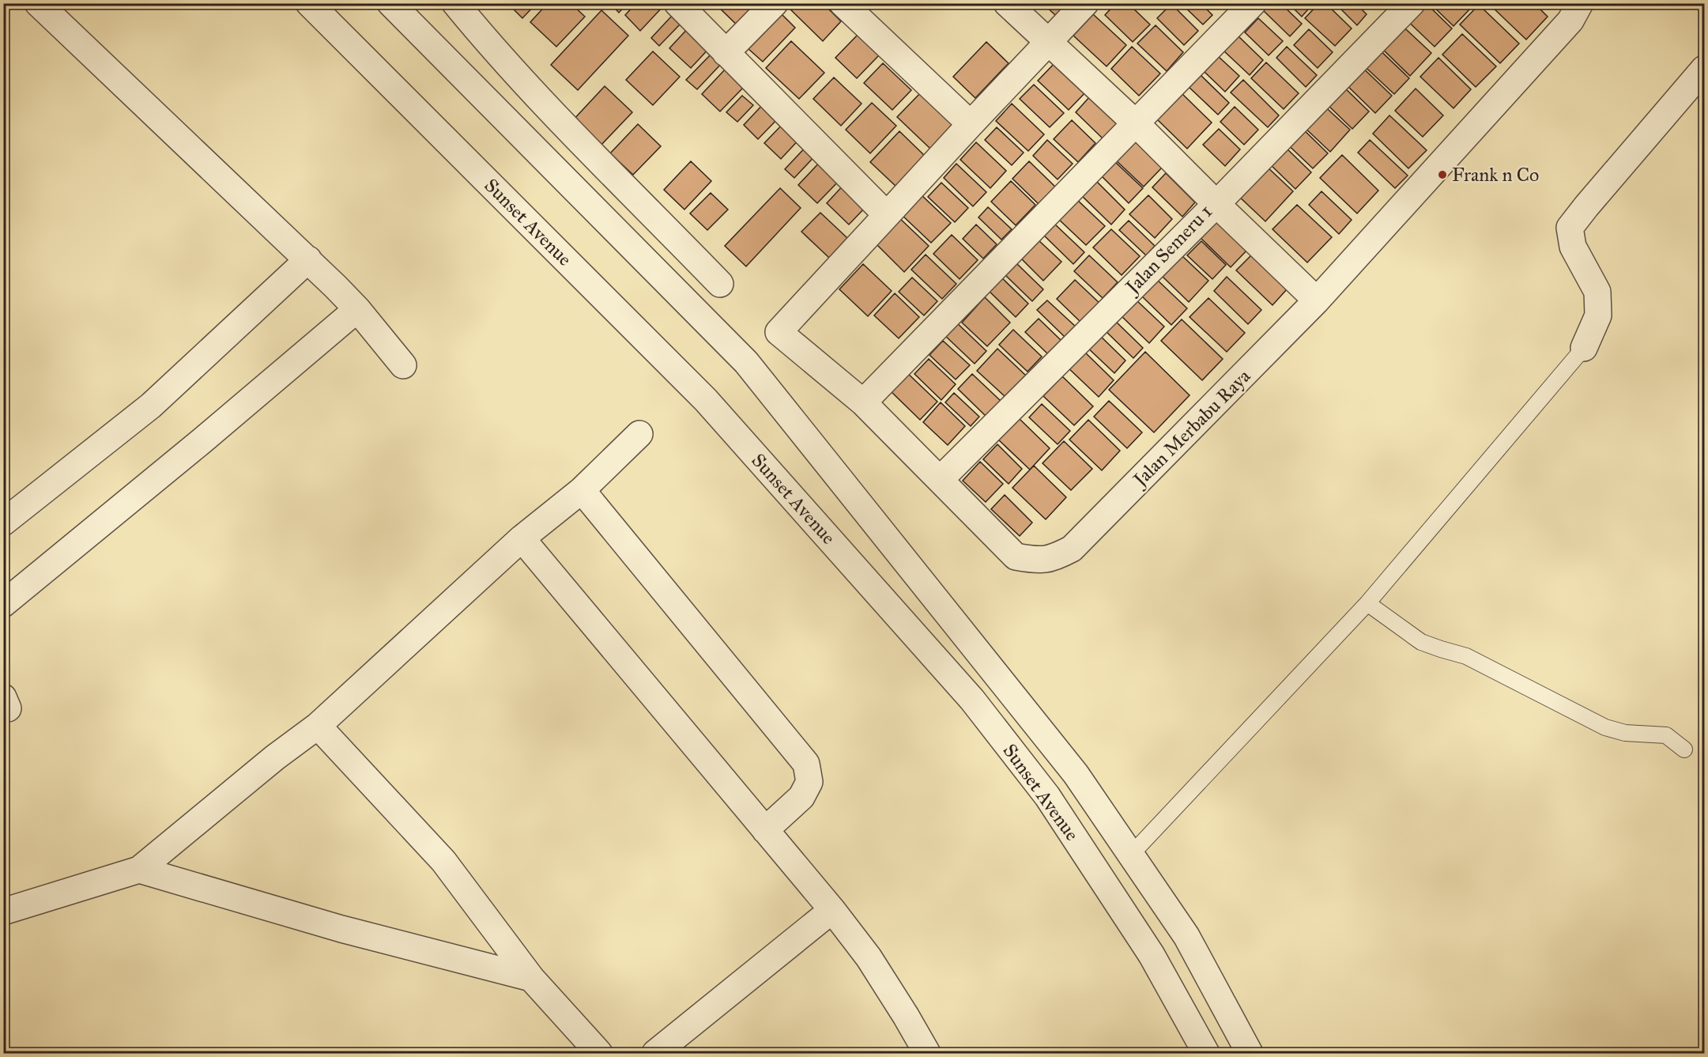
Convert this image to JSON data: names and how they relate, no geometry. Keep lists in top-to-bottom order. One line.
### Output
{"streets":{"street":["Sunset Avenue","Jalan Semeru 1","Jalan Merbabu Raya"]},"crossings":[["Jalan Semeru 1","Jalan Merbabu Raya"]],"places":["Frank n Co"]}
